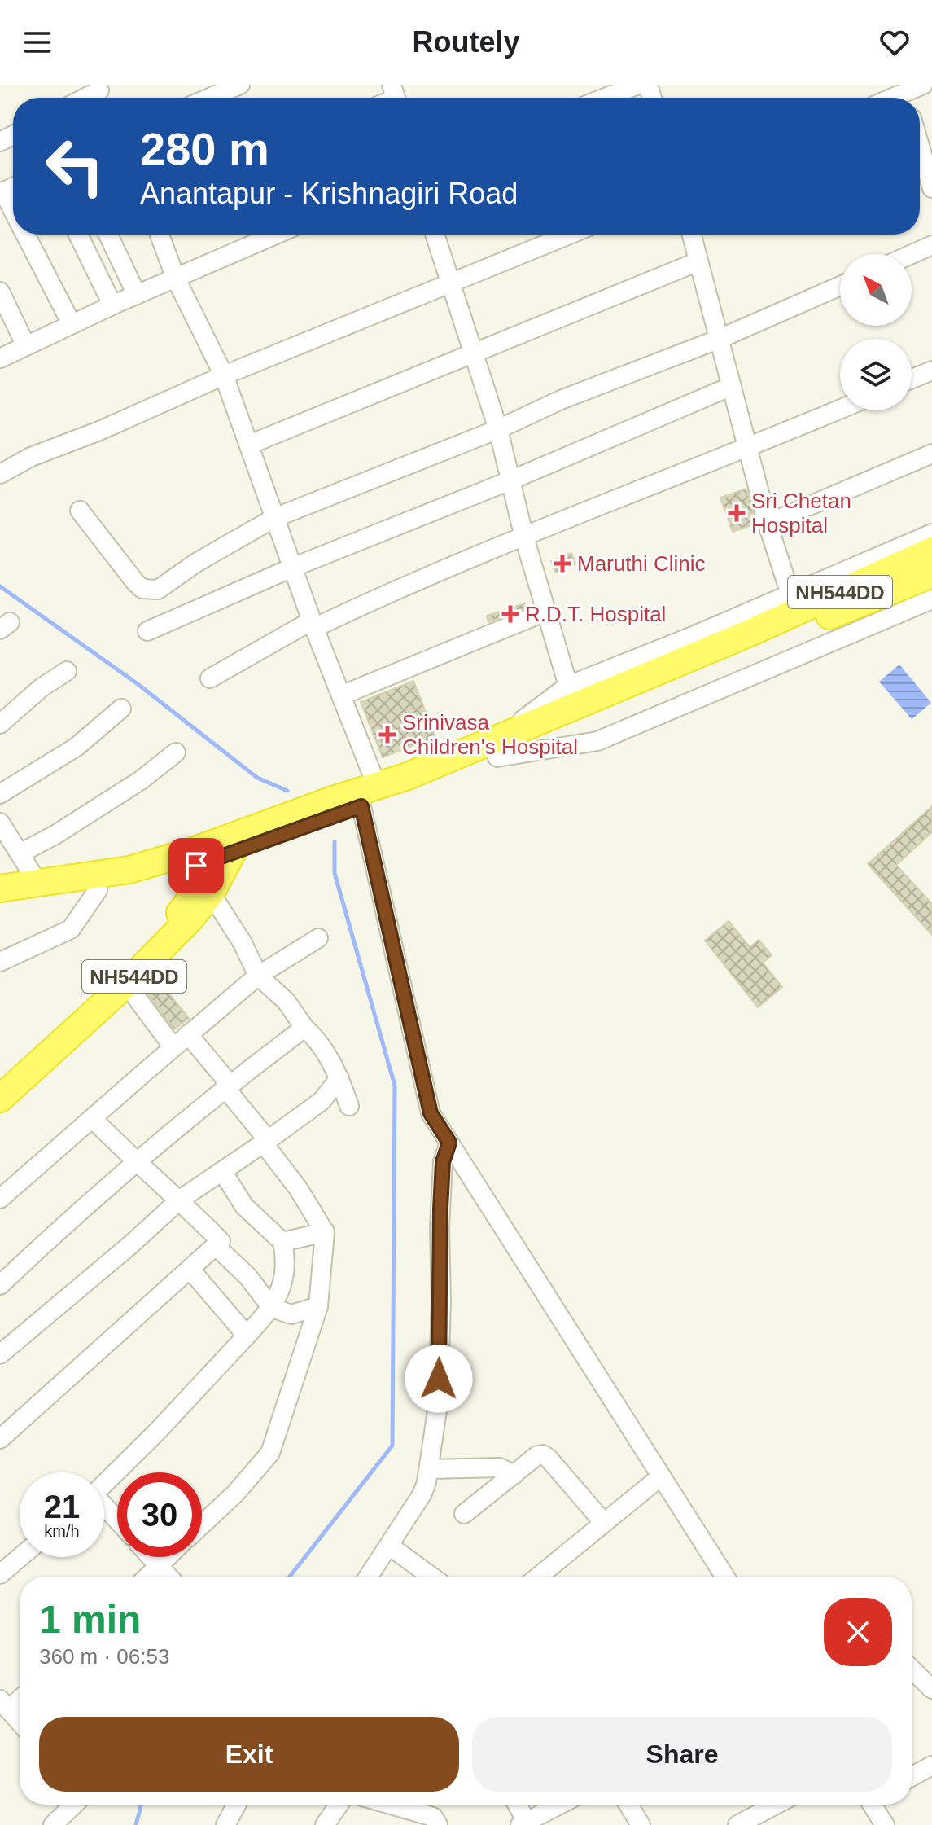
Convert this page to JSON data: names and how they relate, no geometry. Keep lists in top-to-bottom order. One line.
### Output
{"streets":{"highway":["NH544DD"]},"places":{"health":["Sri Chetan Hospital","Maruthi Clinic","R.D.T. Hospital","Srinivasa Children's Hospital"]},"north":"top left","page":{"header":"Routely","turn":["280 m","Anantapur - Krishnagiri Road"],"speed":"21 km/h","limit":"30","heading":["1 min","360 m · 06:53"],"buttons":["Exit","Share"]}}
